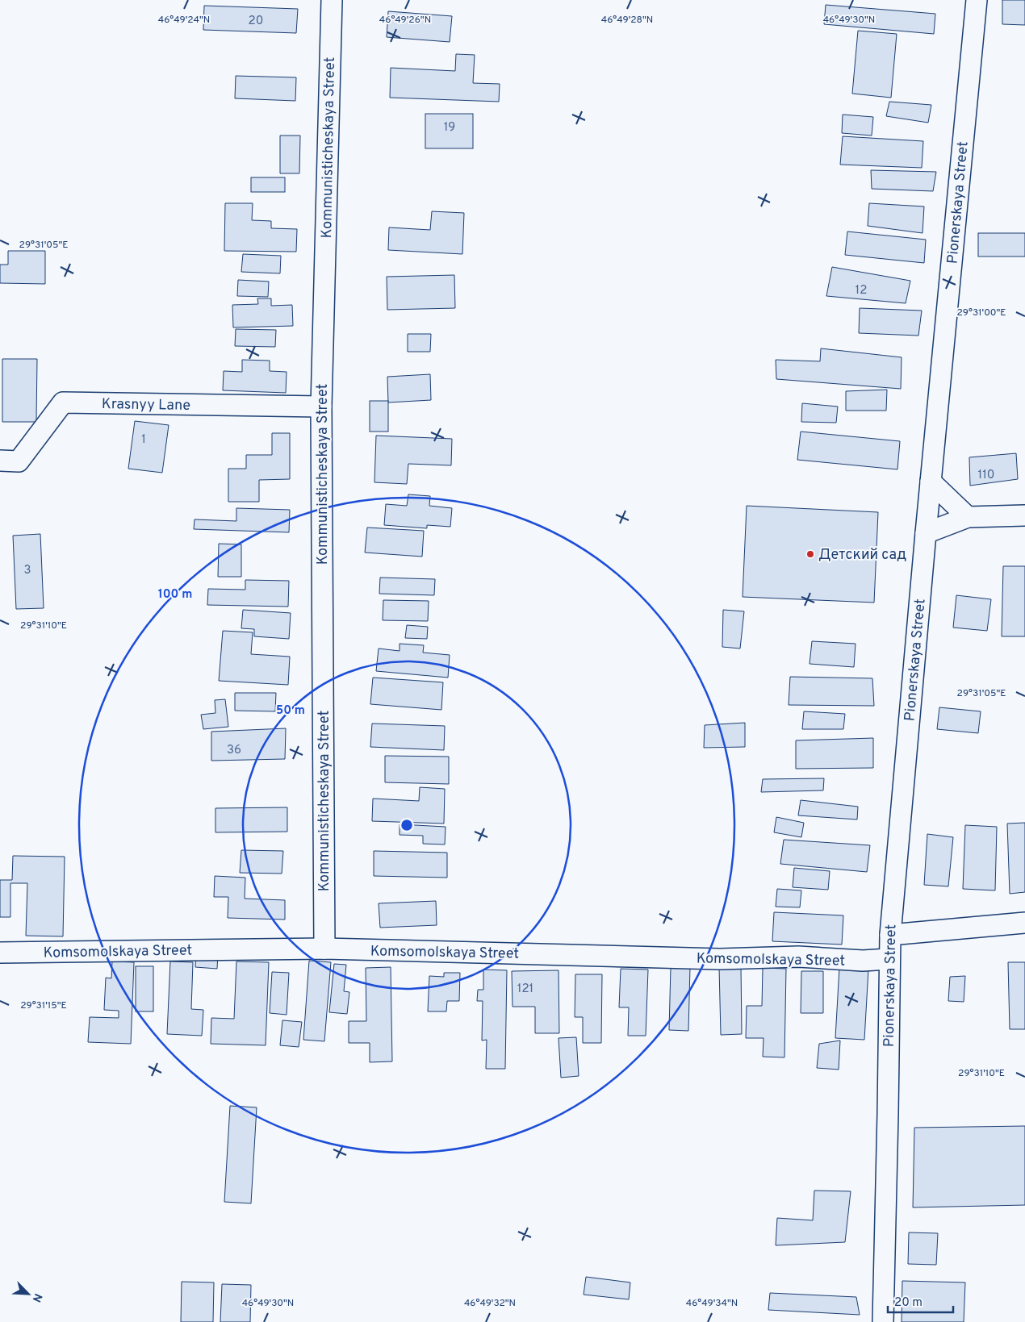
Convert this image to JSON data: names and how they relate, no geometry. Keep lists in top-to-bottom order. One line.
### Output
{"streets":{"street":["Kommunisticheskaya Street","Pionerskaya Street","Krasnyy Lane","Komsomolskaya Street"]},"crossings":[["Kommunisticheskaya Street","Krasnyy Lane"],["Kommunisticheskaya Street","Komsomolskaya Street"],["Pionerskaya Street","Komsomolskaya Street"]],"places":["Детский сад"],"house_numbers":["20","19","12","1","110","3","36","121"],"scale_bar":"20 m","north":"bottom right","coordinates":["46°49'24\"N","46°49'26\"N","46°49'28\"N","46°49'30\"N","29°31'05\"E","29°31'00\"E","29°31'10\"E","29°31'15\"E","46°49'32\"N","46°49'34\"N"],"rings":["100 m","50 m"]}
